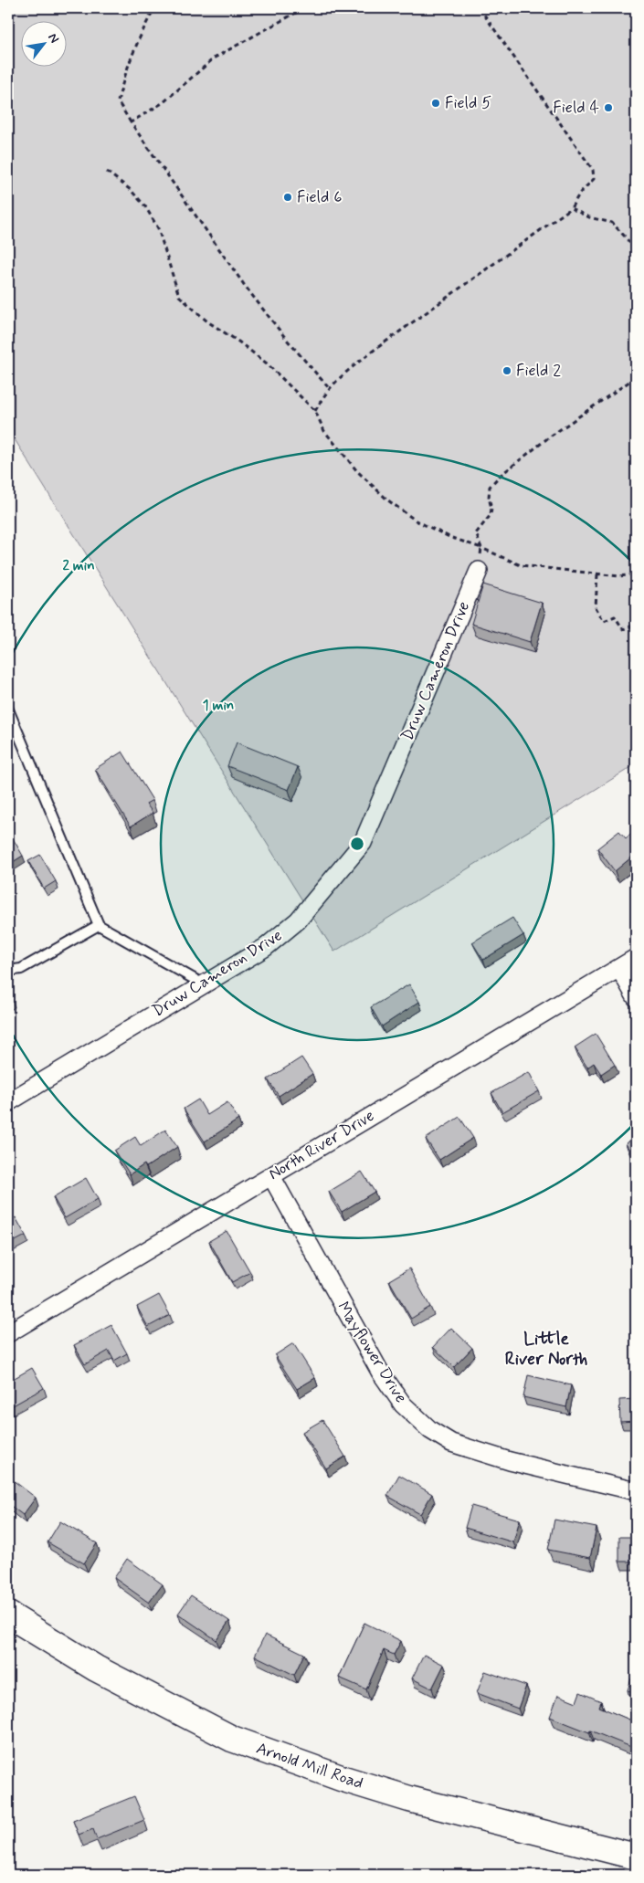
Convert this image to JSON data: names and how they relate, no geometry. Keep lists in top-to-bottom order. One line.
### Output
{"streets":{"main road":["Arnold Mill Road"],"street":["Druw Cameron Drive","North River Drive","Mayflower Drive"]},"crossings":[["North River Drive","Mayflower Drive"]],"districts":["Little River North"],"places":["Field 5","Field 4","Field 6","Field 2"],"north":"top right","rings":["2 min","1 min"]}
